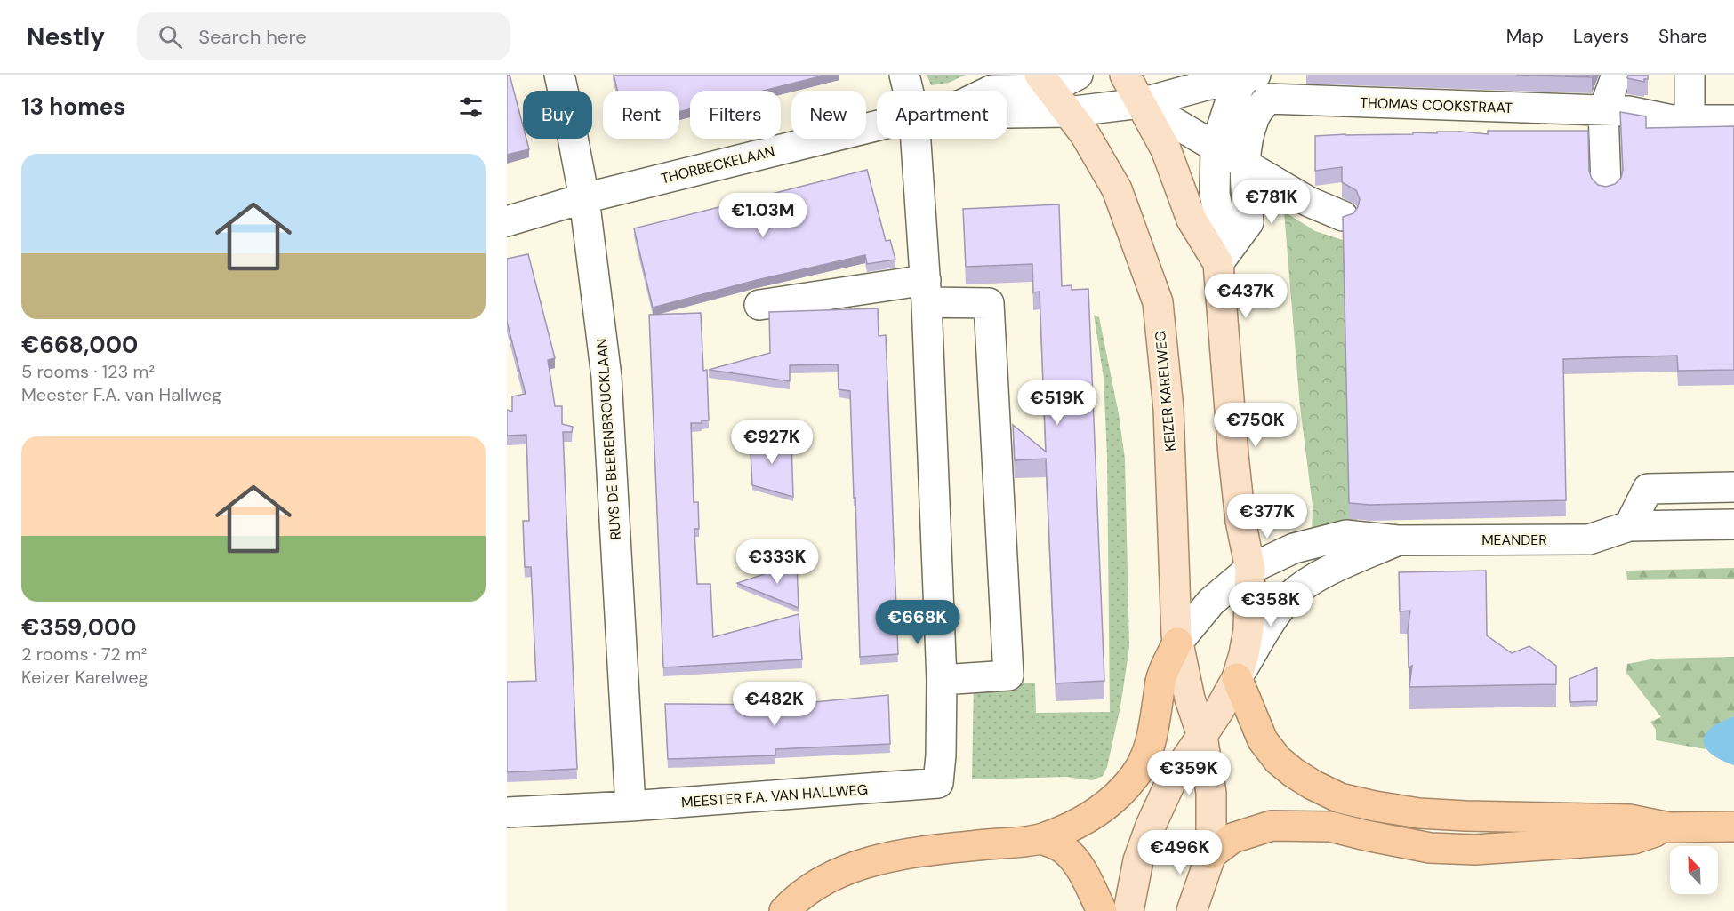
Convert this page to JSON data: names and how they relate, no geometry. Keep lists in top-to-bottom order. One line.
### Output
{"streets":{"main road":["KEIZER KARELWEG"],"street":["THOMAS COOKSTRAAT","THORBECKELAAN","RUYS DE BEERENBROUCKLAAN","MEANDER","MEESTER F.A. VAN HALLWEG"]},"crossings":[["THOMAS COOKSTRAAT","THORBECKELAAN"],["THORBECKELAAN","KEIZER KARELWEG"],["THORBECKELAAN","RUYS DE BEERENBROUCKLAAN"],["KEIZER KARELWEG","MEANDER"],["RUYS DE BEERENBROUCKLAAN","MEESTER F.A. VAN HALLWEG"]],"north":"top left","page":{"header":"Nestly","search":"Search here","nav":["Map","Layers","Share"],"heading":"13 homes","chip":["Buy","Rent","Filters","New","Apartment"],"list":[{"name":"€668,000","note":"5 rooms · 123 m² · Meester F.A. van Hallweg"},{"name":"€359,000","note":"2 rooms · 72 m² · Keizer Karelweg"}],"price":["€781K","€1.03M","€437K","€519K","€750K","€927K","€377K","€333K","€358K","€668K","€482K","€359K","€496K"]}}
